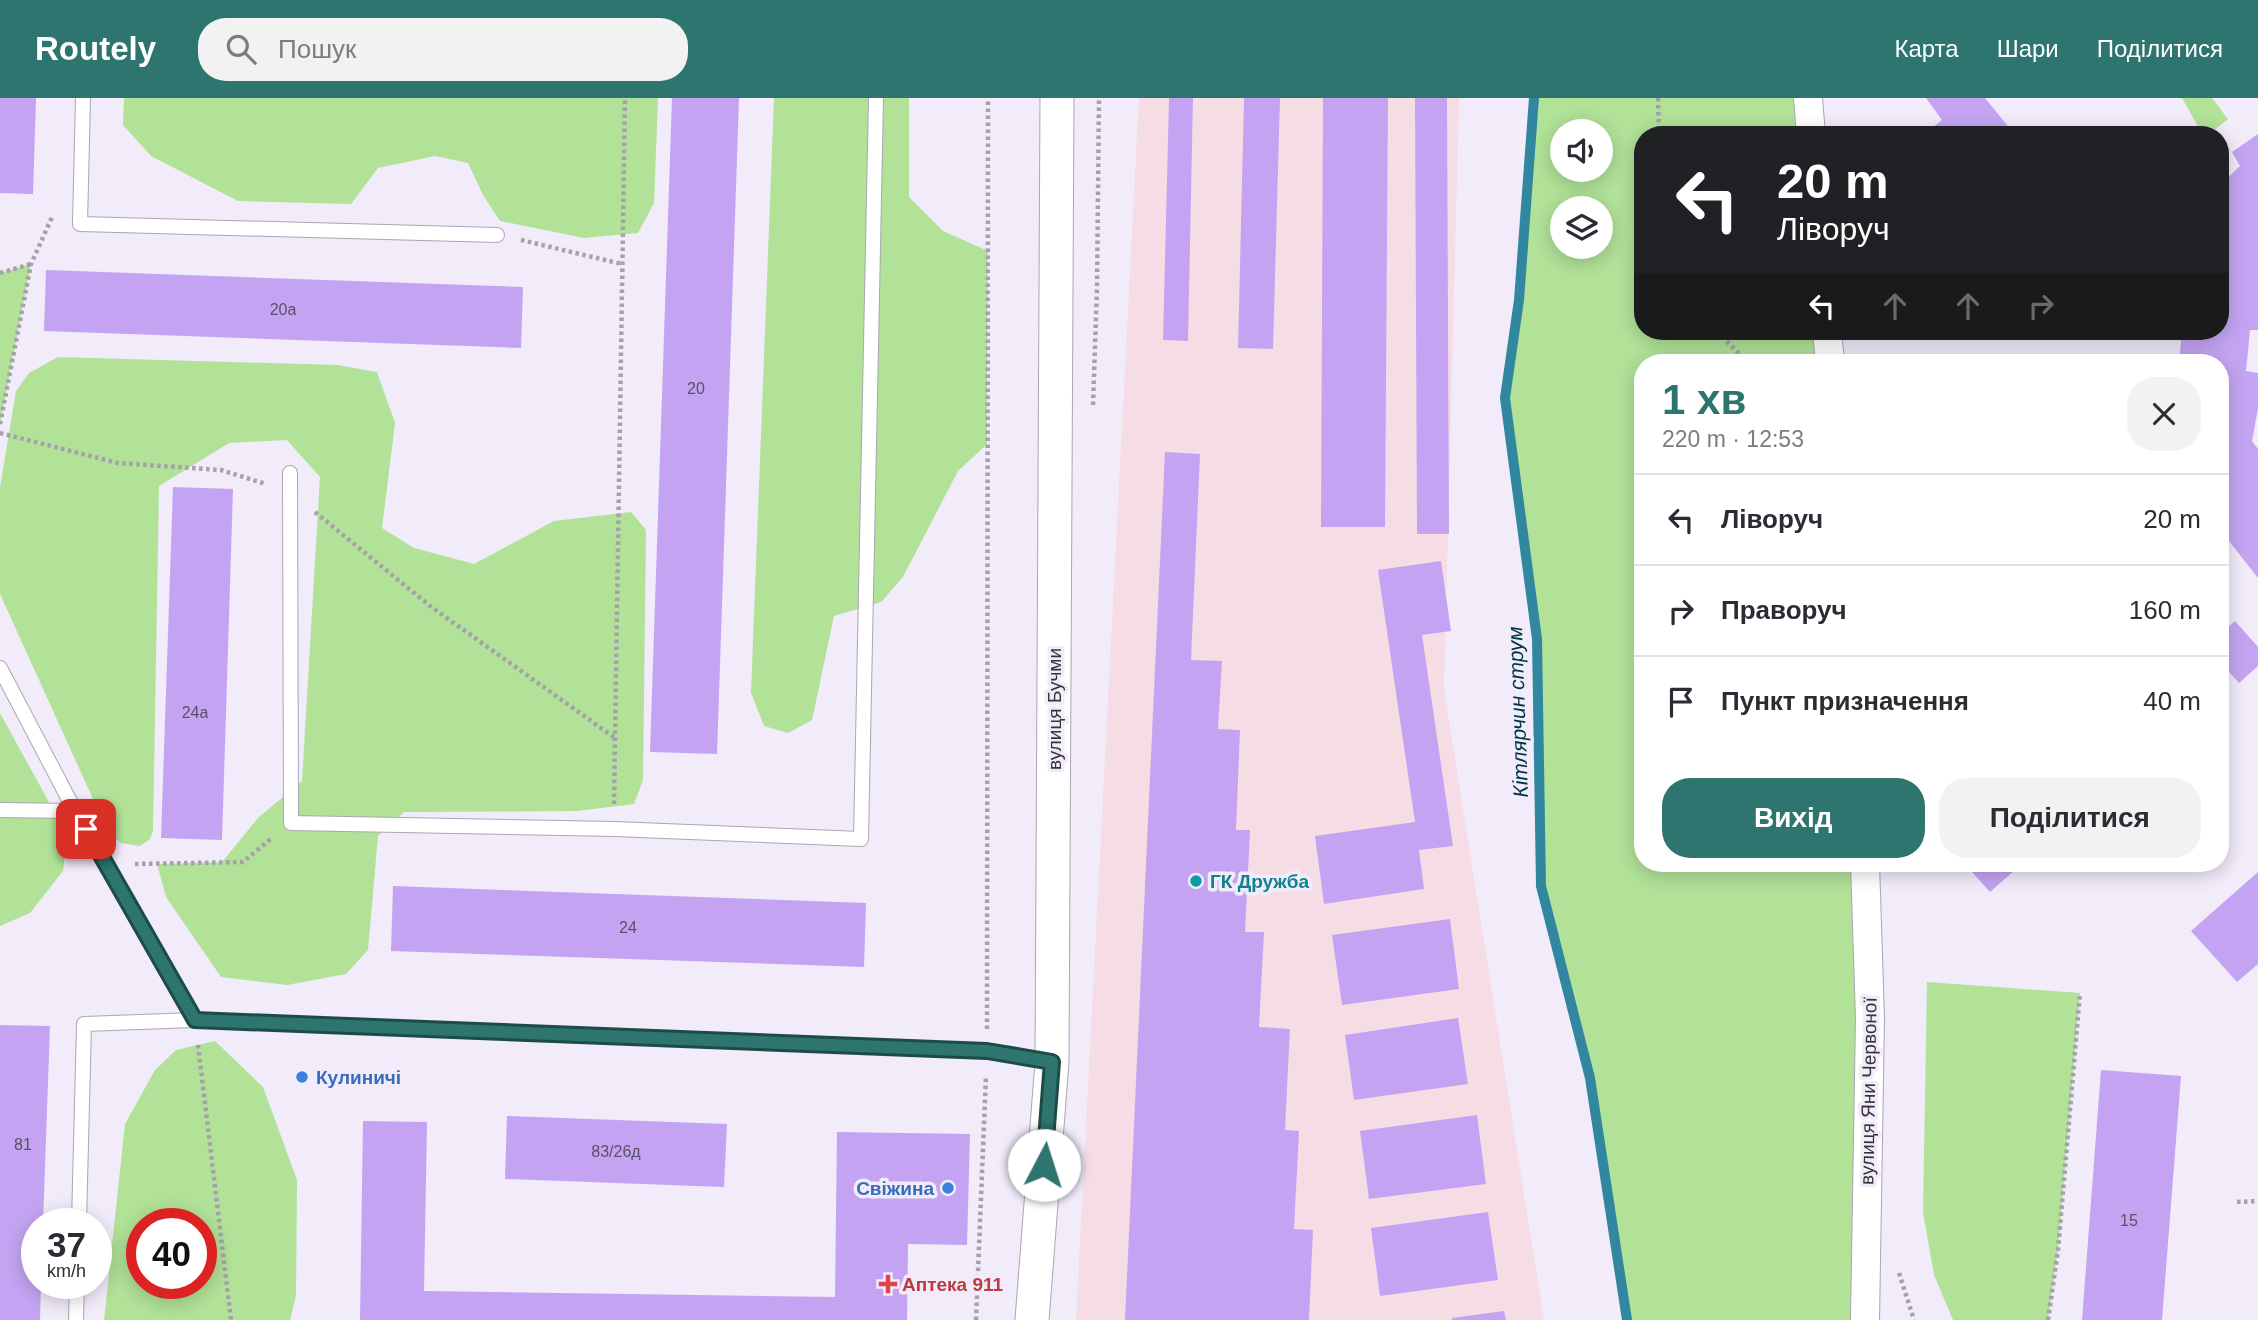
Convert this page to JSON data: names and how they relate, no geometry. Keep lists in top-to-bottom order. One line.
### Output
{"streets":{"street":["вулиця Бучми","вулиця Яни Червоної"]},"water":["Кітлярчин струм"],"places":{"other":["ГК Дружба","Кулиничі","Свіжина"],"health":["Аптека 911"]},"house_numbers":["20а","20","24а","24","81","83/26д","15"],"page":{"header":"Routely","search":"Пошук","nav":["Карта","Шари","Поділитися"],"turn":["20 m","Ліворуч"],"heading":["1 хв","220 m · 12:53"],"list":[{"name":"Ліворуч","value":"20 m"},{"name":"Праворуч","value":"160 m"},{"name":"Пункт призначення","value":"40 m"}],"buttons":["Вихід","Поділитися"],"speed":"37 km/h","limit":"40"}}
